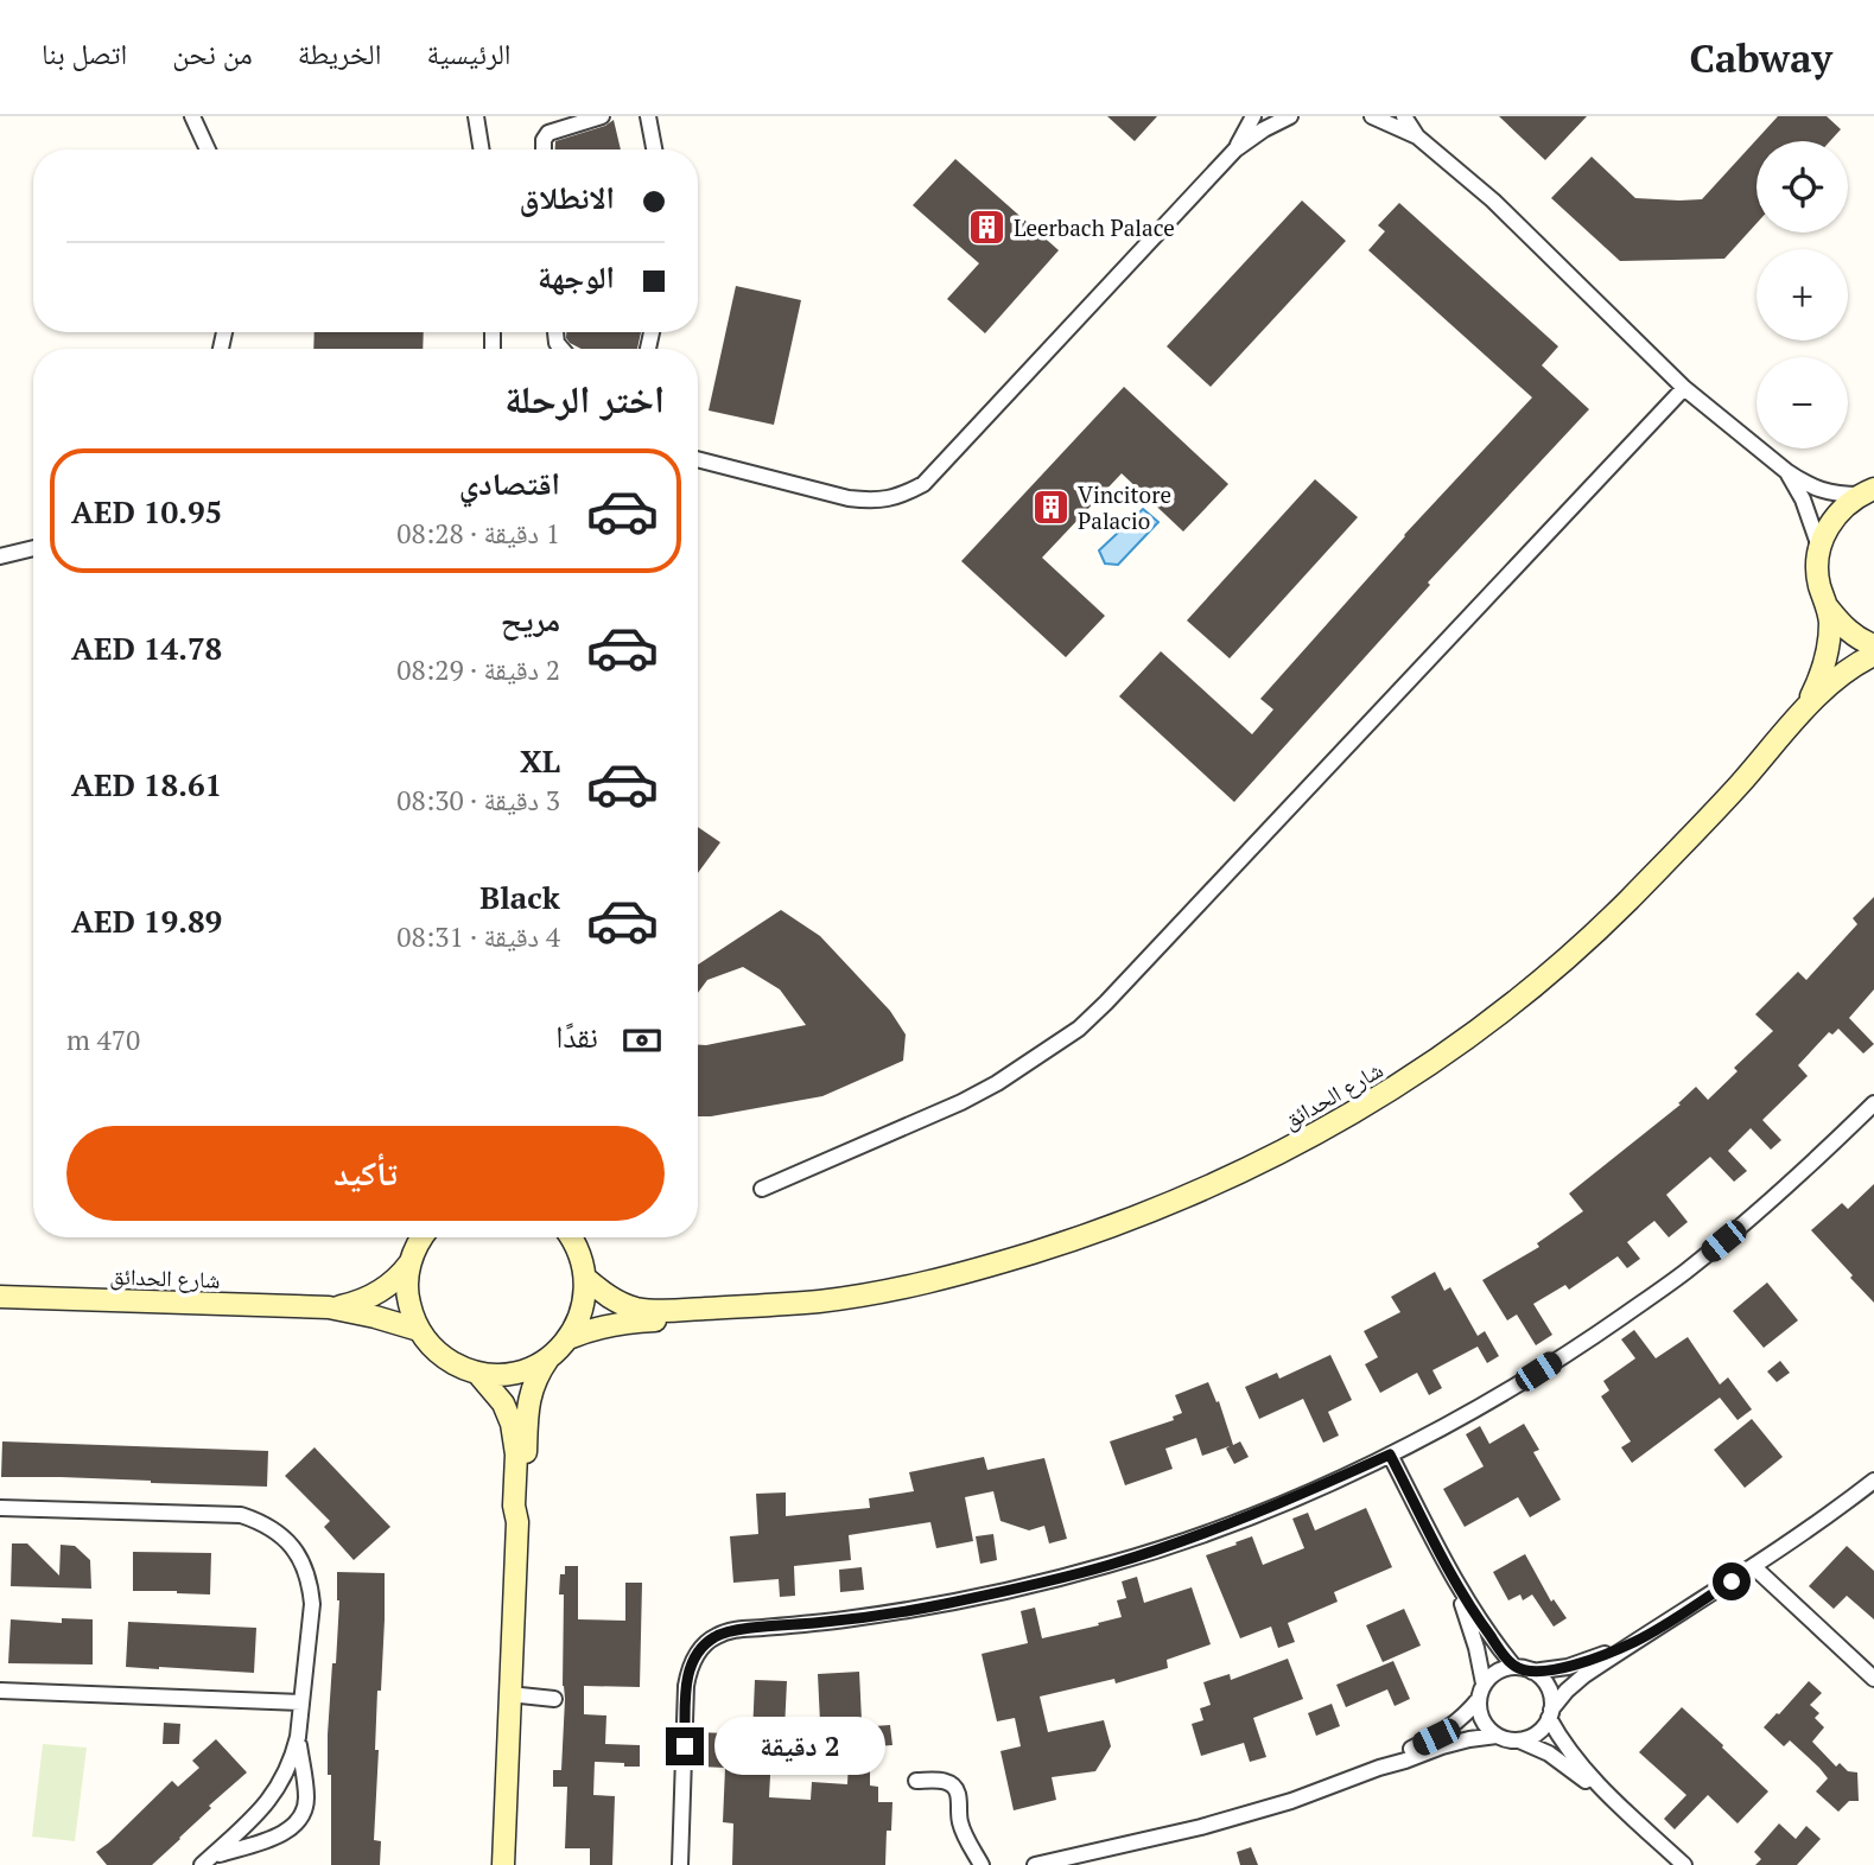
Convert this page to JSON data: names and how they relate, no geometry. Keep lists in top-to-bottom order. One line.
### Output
{"streets":{"street":["شارع الحدائق"]},"places":{"building":["Leerbach Palace","Vincitore Palacio"]},"page":{"header":"Cabway","nav":["الرئيسية","الخريطة","من نحن","اتصل بنا"],"map_buttons":["+","−"],"banner":["الانطلاق","الوجهة"],"heading":"اختر الرحلة","list":[{"name":"اقتصادي","note":"1 دقيقة · 08:28","value":"AED 10.95"},{"name":"مريح","note":"2 دقيقة · 08:29","value":"AED 14.78"},{"name":"XL","note":"3 دقيقة · 08:30","value":"AED 18.61"},{"name":"Black","note":"4 دقيقة · 08:31","value":"AED 19.89"}],"pay":["نقدًا","470 m"],"buttons":"تأكيد","bubble":"2 دقيقة"}}
